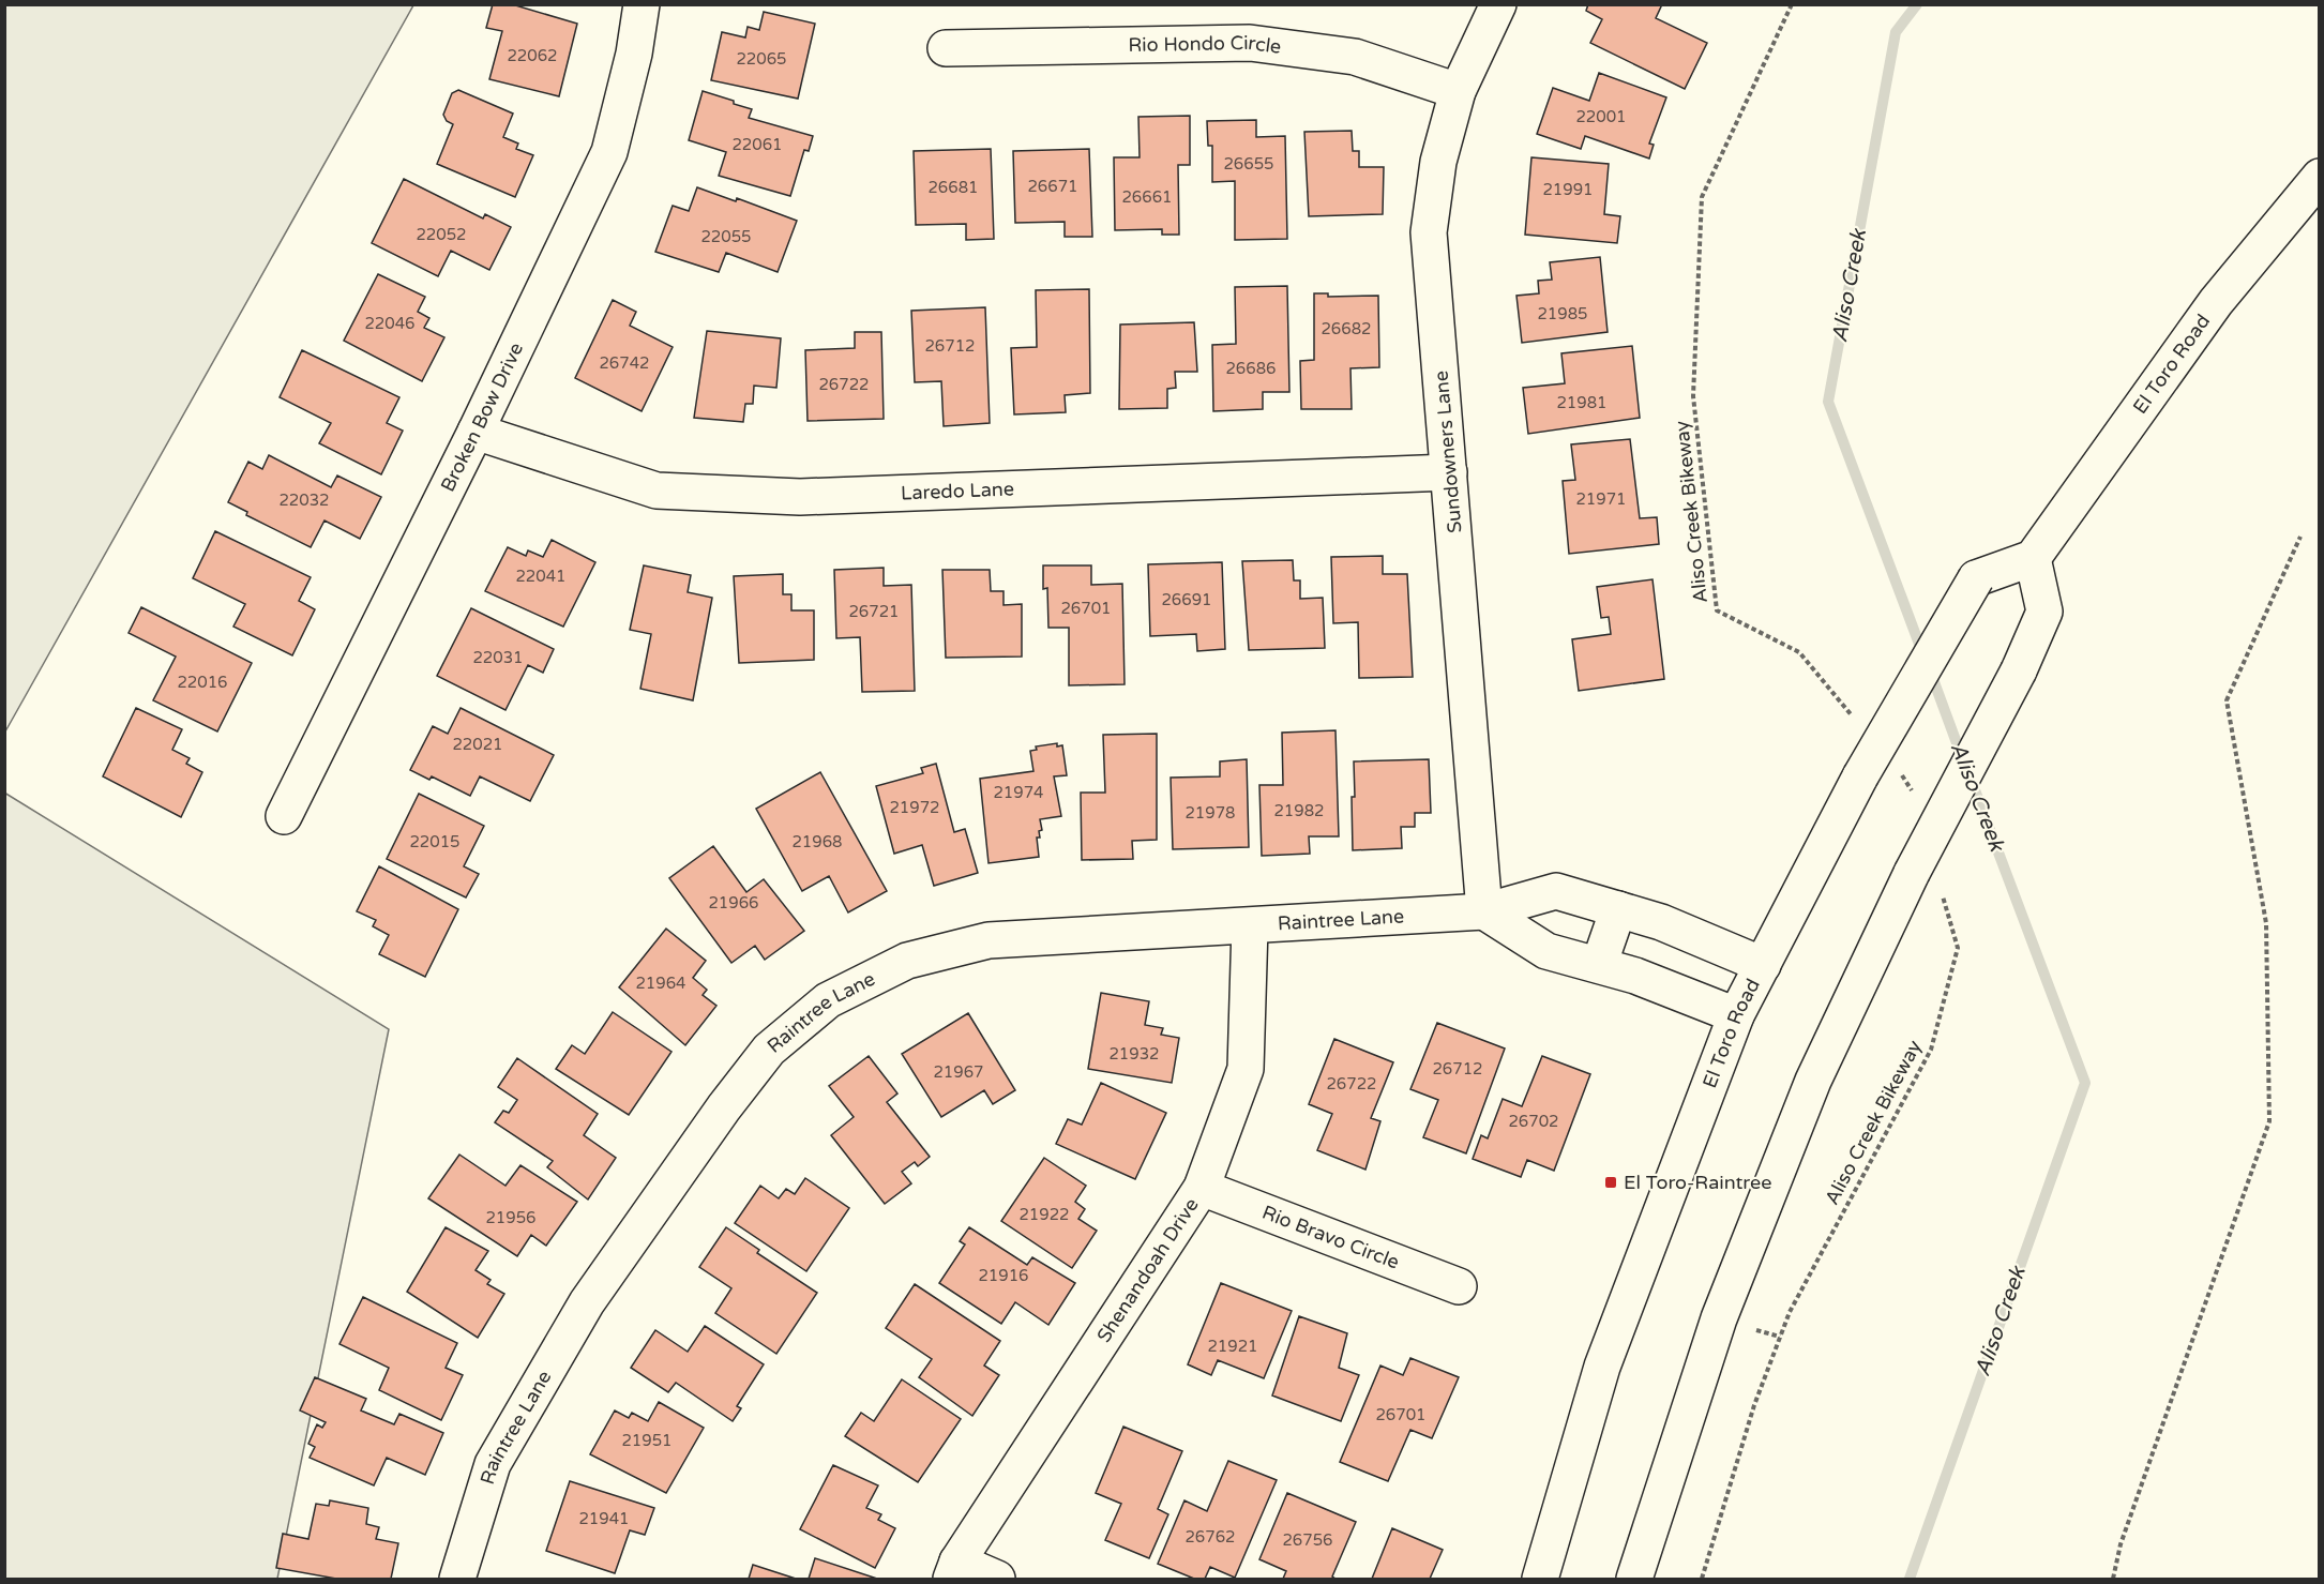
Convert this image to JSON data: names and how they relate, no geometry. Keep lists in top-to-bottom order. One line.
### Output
{"streets":{"street":["Rio Hondo Circle","El Toro Road","Broken Bow Drive","Sundowners Lane","Laredo Lane","Raintree Lane","Rio Bravo Circle","Shenandoah Drive"],"path":["Aliso Creek Bikeway"]},"crossings":[["Rio Hondo Circle","Sundowners Lane"],["El Toro Road","Raintree Lane"],["Broken Bow Drive","Laredo Lane"],["Sundowners Lane","Laredo Lane"],["Sundowners Lane","Raintree Lane"],["Raintree Lane","Shenandoah Drive"],["Rio Bravo Circle","Shenandoah Drive"]],"water":["Aliso Creek"],"places":{"transit":["El Toro-Raintree"]},"house_numbers":["22062","22065","22001","22061","26655","26671","26681","21991","26661","22052","22055","21985","22046","26682","26712","26742","26686","26722","21981","21971","22032","22041","26691","26701","26721","22031","22016","22021","21974","21972","21982","21978","22015","21968","21966","21964","21932","26712","21967","26722","26702","21922","21956","21916","21921","26701","21951","21941","26762","26756"]}
